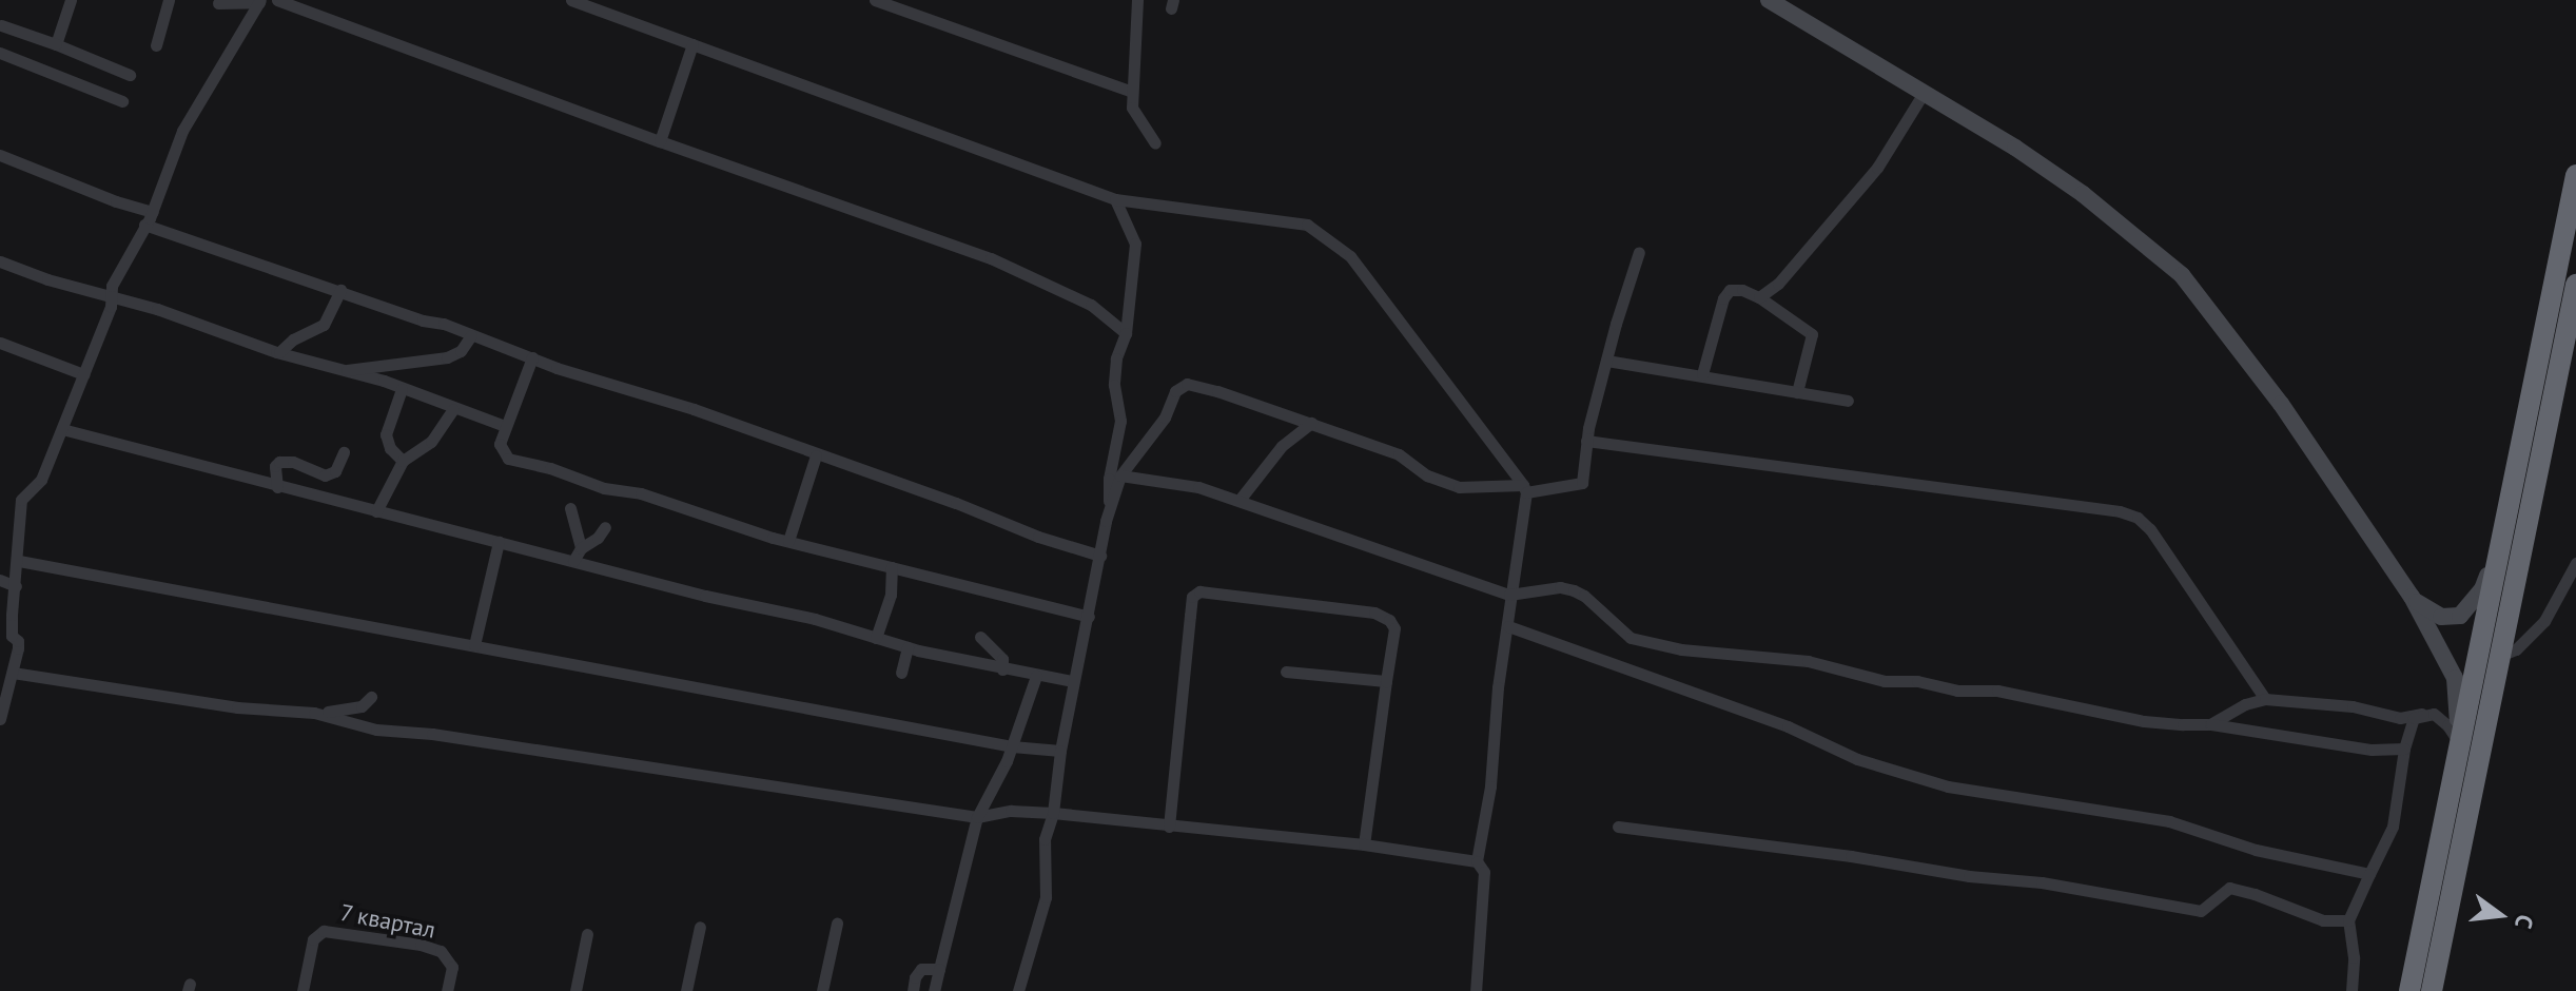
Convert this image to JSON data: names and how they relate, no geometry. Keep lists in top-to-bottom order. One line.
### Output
{"streets":{"street":["7 квартал"]},"north":"right"}
